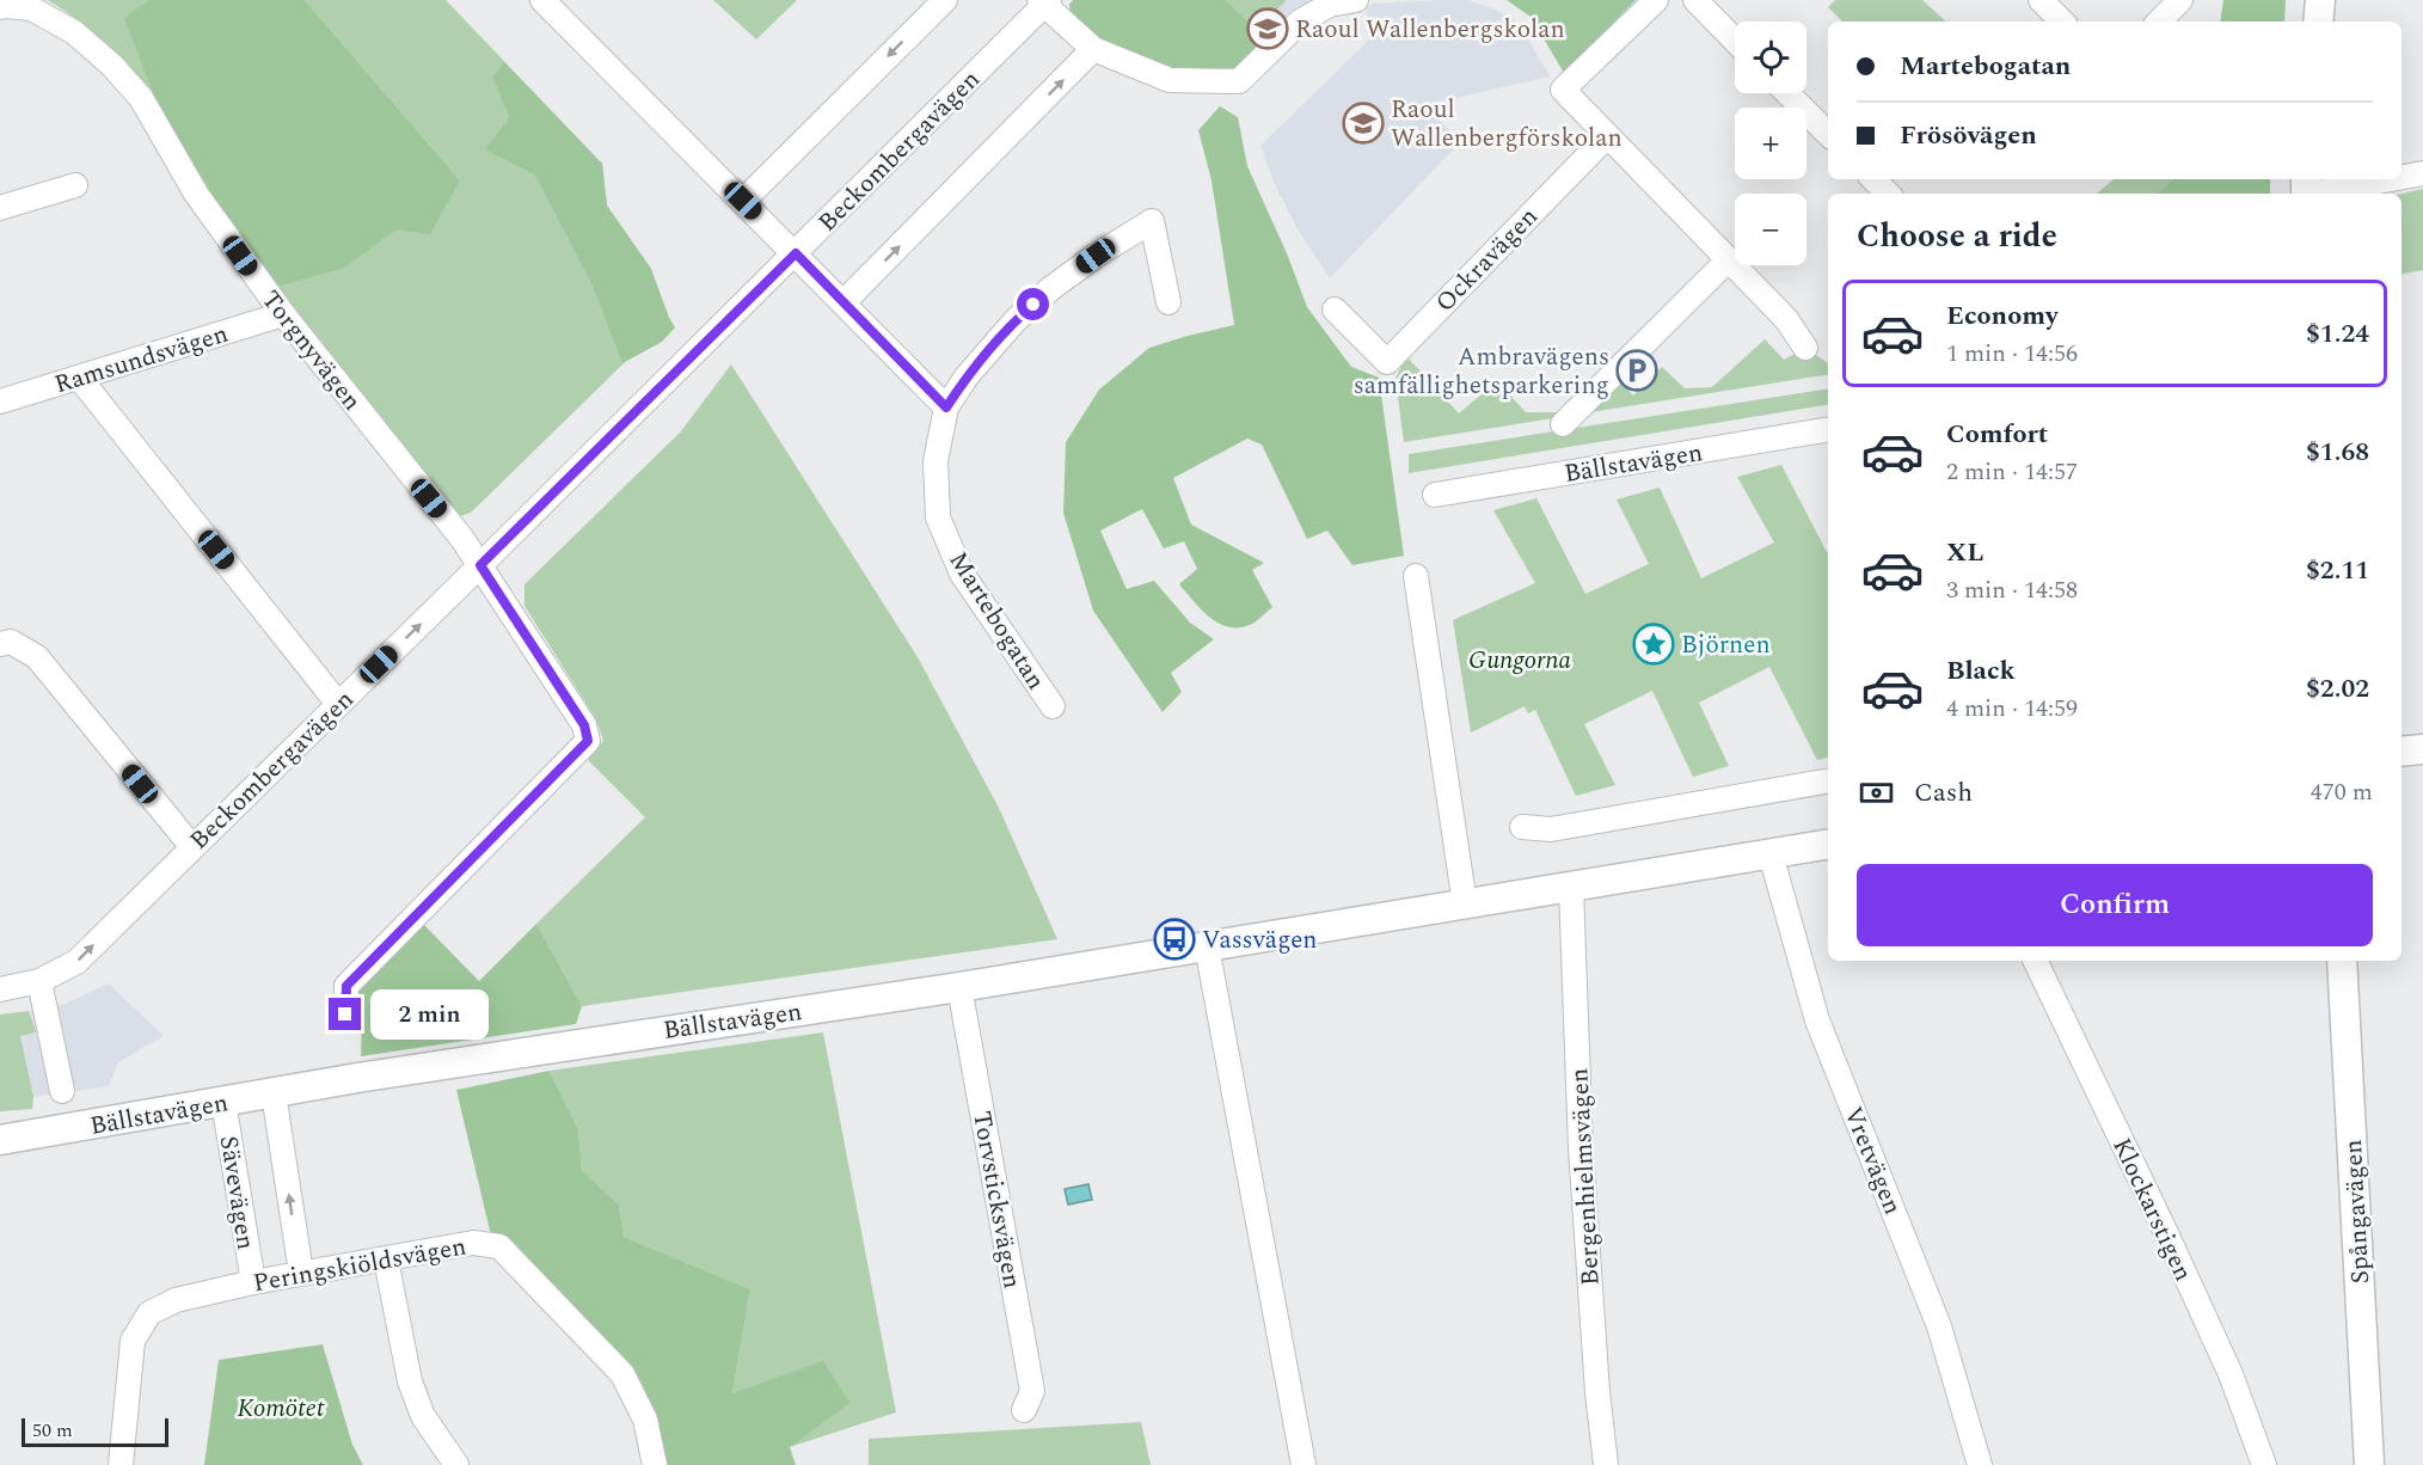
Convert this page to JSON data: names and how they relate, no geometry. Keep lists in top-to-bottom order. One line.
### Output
{"streets":{"street":["Beckombergavägen","Ockravägen","Torgnyvägen","Ramsundsvägen","Bällstavägen","Martebogatan","Vretvägen","Bergenhielmsvägen","Sävevägen","Torvsticksvägen","Klockarstigen","Spångavägen","Peringskiöldsvägen"]},"crossings":[["Beckombergavägen","Torgnyvägen"],["Torgnyvägen","Ramsundsvägen"],["Bällstavägen","Vretvägen"],["Bällstavägen","Bergenhielmsvägen"],["Bällstavägen","Sävevägen"],["Bällstavägen","Torvsticksvägen"],["Sävevägen","Peringskiöldsvägen"]],"parks":["Gungorna","Komötet"],"places":{"school or university":["Raoul Wallenbergskolan","Raoul Wallenbergförskolan"],"parking":["Ambravägens samfällighetsparkering"],"place":["Björnen"],"bus stop":["Vassvägen"]},"scale_bar":"50 m","page":{"map_buttons":["+","−"],"banner":["Martebogatan","Frösövägen"],"heading":"Choose a ride","list":[{"name":"Economy","note":"1 min · 14:56","value":"$1.24"},{"name":"Comfort","note":"2 min · 14:57","value":"$1.68"},{"name":"XL","note":"3 min · 14:58","value":"$2.11"},{"name":"Black","note":"4 min · 14:59","value":"$2.02"}],"pay":["Cash","470 m"],"buttons":"Confirm","bubble":"2 min","scale":"50 m"}}
